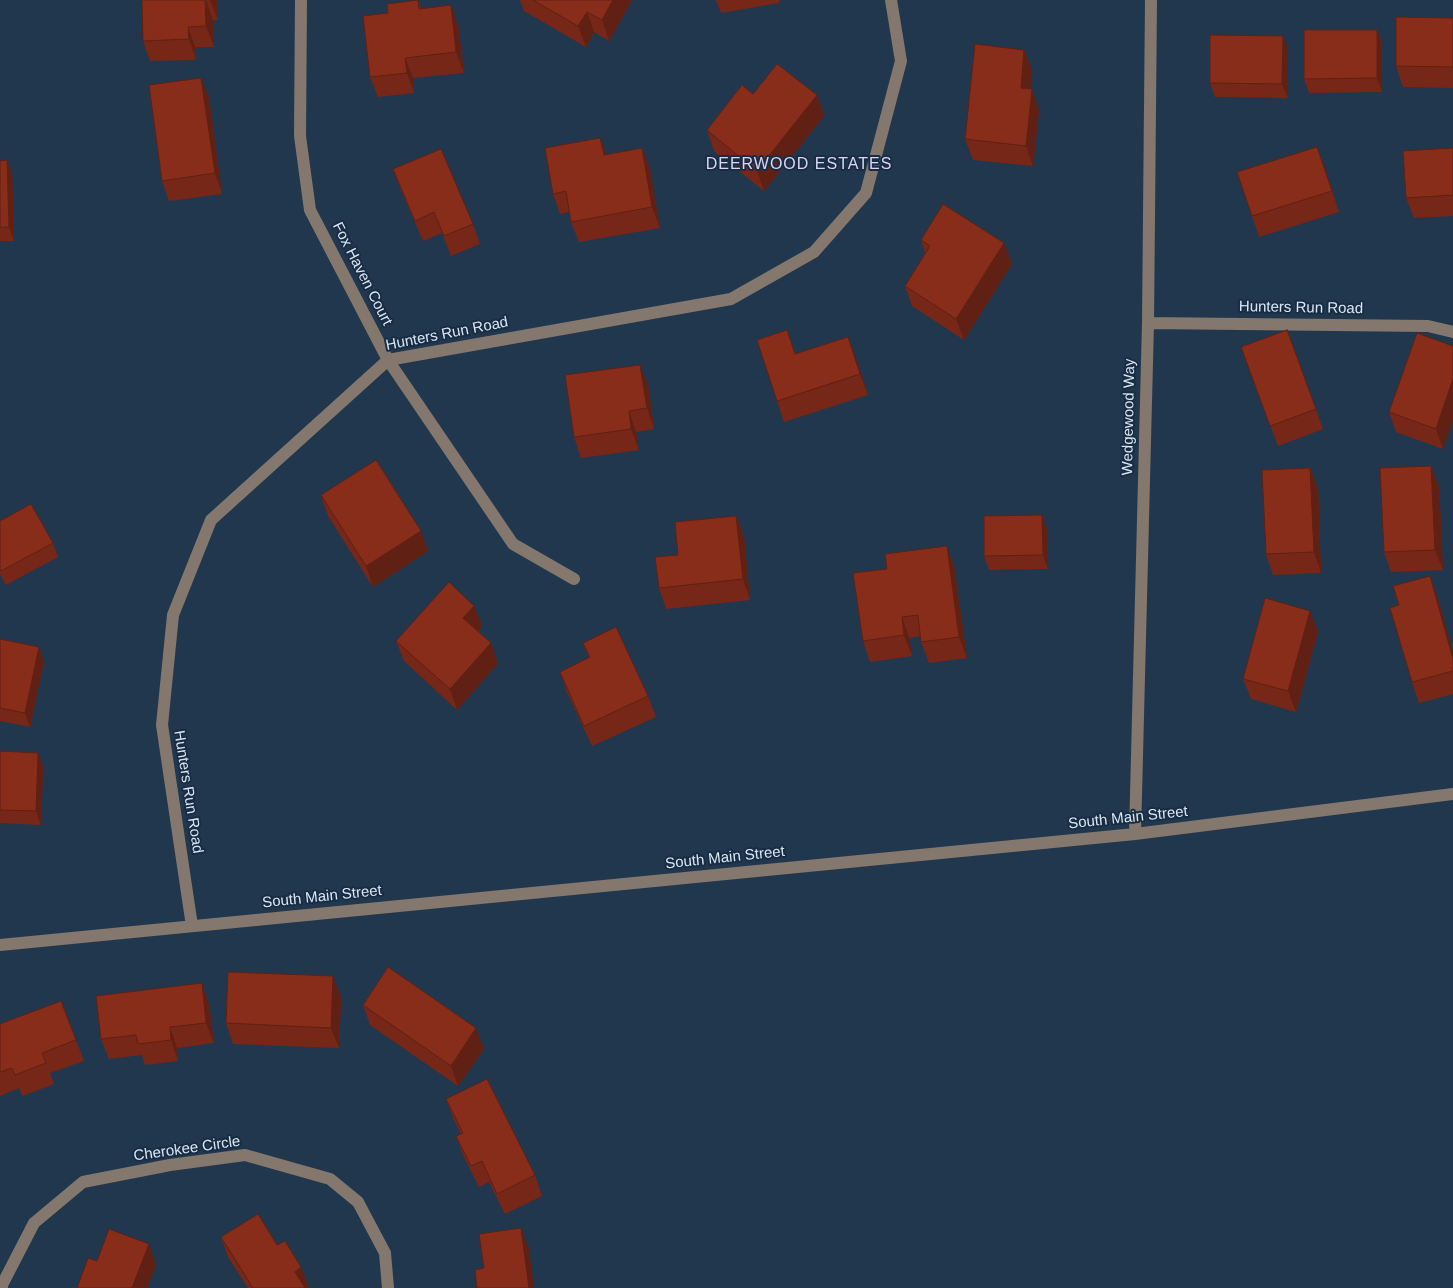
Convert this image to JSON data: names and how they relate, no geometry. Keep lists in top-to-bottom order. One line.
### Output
{"streets":{"street":["Fox Haven Court","Hunters Run Road","Wedgewood Way","South Main Street","Cherokee Circle"]},"crossings":[["Fox Haven Court","Hunters Run Road"],["Hunters Run Road","Wedgewood Way"],["Hunters Run Road","South Main Street"],["Wedgewood Way","South Main Street"]],"districts":["DEERWOOD ESTATES"]}
